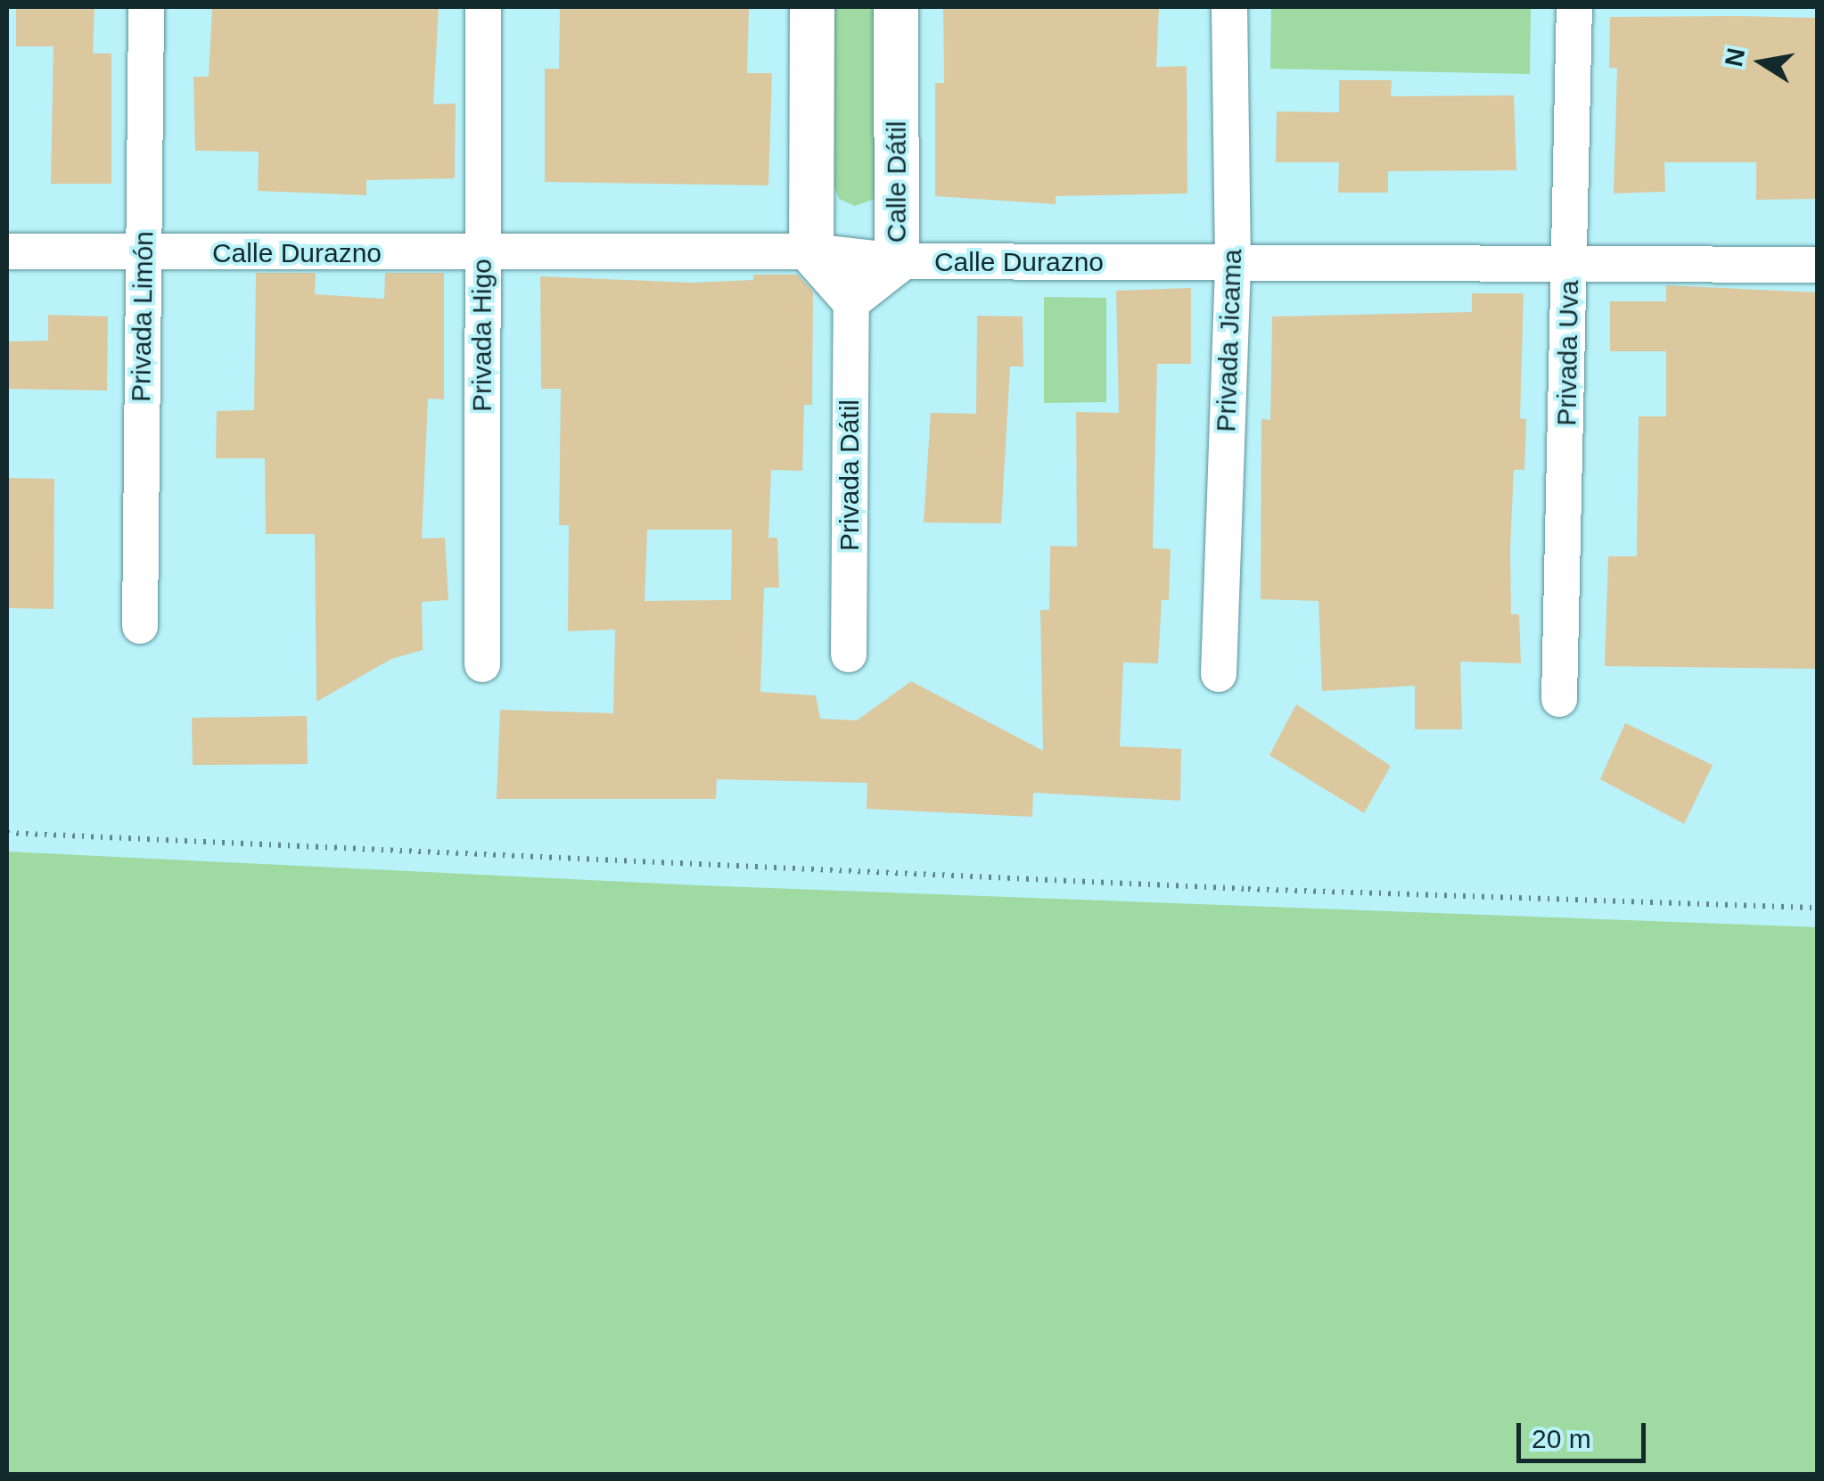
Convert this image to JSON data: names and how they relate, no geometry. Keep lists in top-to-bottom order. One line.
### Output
{"streets":{"street":["Calle Dátil","Calle Durazno","Privada Limón","Privada Higo","Privada Jicama","Privada Uva","Privada Dátil"]},"crossings":[["Calle Dátil","Calle Durazno"],["Calle Dátil","Privada Dátil"],["Calle Durazno","Privada Limón"],["Calle Durazno","Privada Higo"],["Calle Durazno","Privada Jicama"],["Calle Durazno","Privada Uva"]],"scale_bar":"20 m","north":"left"}
